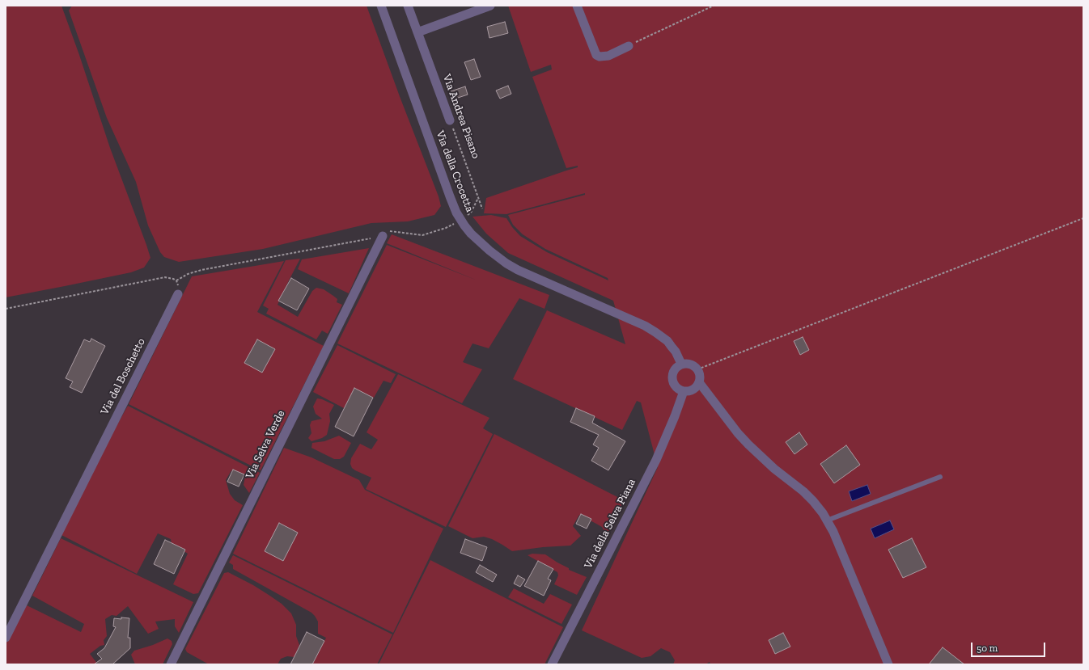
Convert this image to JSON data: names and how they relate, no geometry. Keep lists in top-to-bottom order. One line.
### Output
{"streets":{"street":["Via Andrea Pisano","Via della Crocetta","Via del Boschetto","Via Selva Verde","Via della Selva Piana"]},"crossings":[["Via della Crocetta","Via della Selva Piana"]],"scale_bar":"50 m"}
